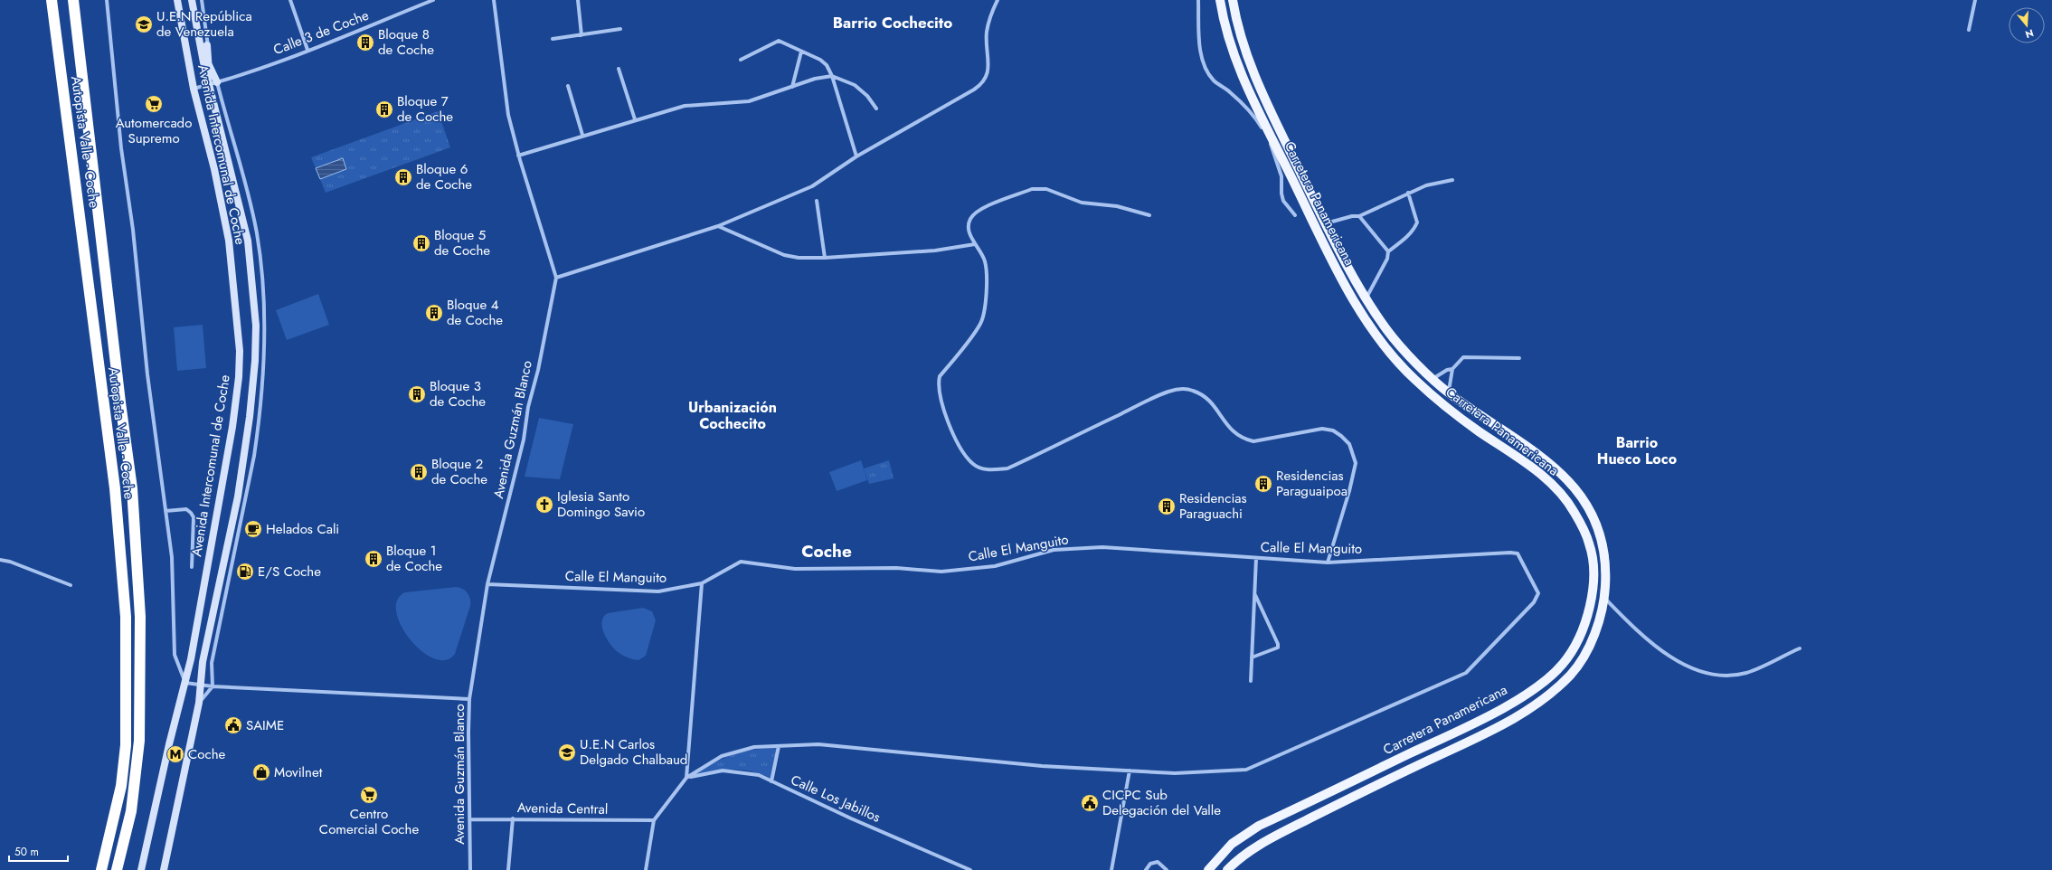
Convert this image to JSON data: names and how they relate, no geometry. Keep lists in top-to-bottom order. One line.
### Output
{"streets":{"highway":["Autopista Valle - Coche"],"main road":["Avenida Intercomunal de Coche","Carretera Panamericana"],"street":["Calle 3 de Coche","Avenida Guzmán Blanco","Calle El Manguito","Calle Los Jabillos","Avenida Central"]},"crossings":[["Calle 3 de Coche","Avenida Intercomunal de Coche"],["Avenida Guzmán Blanco","Calle El Manguito"],["Avenida Guzmán Blanco","Avenida Central"]],"districts":["Barrio Cochecito","Urbanización Cochecito","Barrio Hueco Loco","Coche"],"places":{"school or university":["U.E.N República de Venezuela","U.E.N Carlos Delgado Chalbaud"],"building":["Bloque 8 de Coche","Bloque 7 de Coche","Bloque 6 de Coche","Bloque 5 de Coche","Bloque 4 de Coche","Bloque 3 de Coche","Bloque 2 de Coche","Residencias Paraguaipoa","Residencias Paraguachi","Bloque 1 de Coche"],"supermarket":["Automercado Supremo","Centro Comercial Coche"],"church":["Iglesia Santo Domingo Savio"],"cafe":["Helados Cali"],"fuel station":["E/S Coche"],"public building":["SAIME","CICPC Sub Delegación del Valle"],"metro station":["Coche"],"shop":["Movilnet"]},"scale_bar":"50 m","north":"bottom"}
